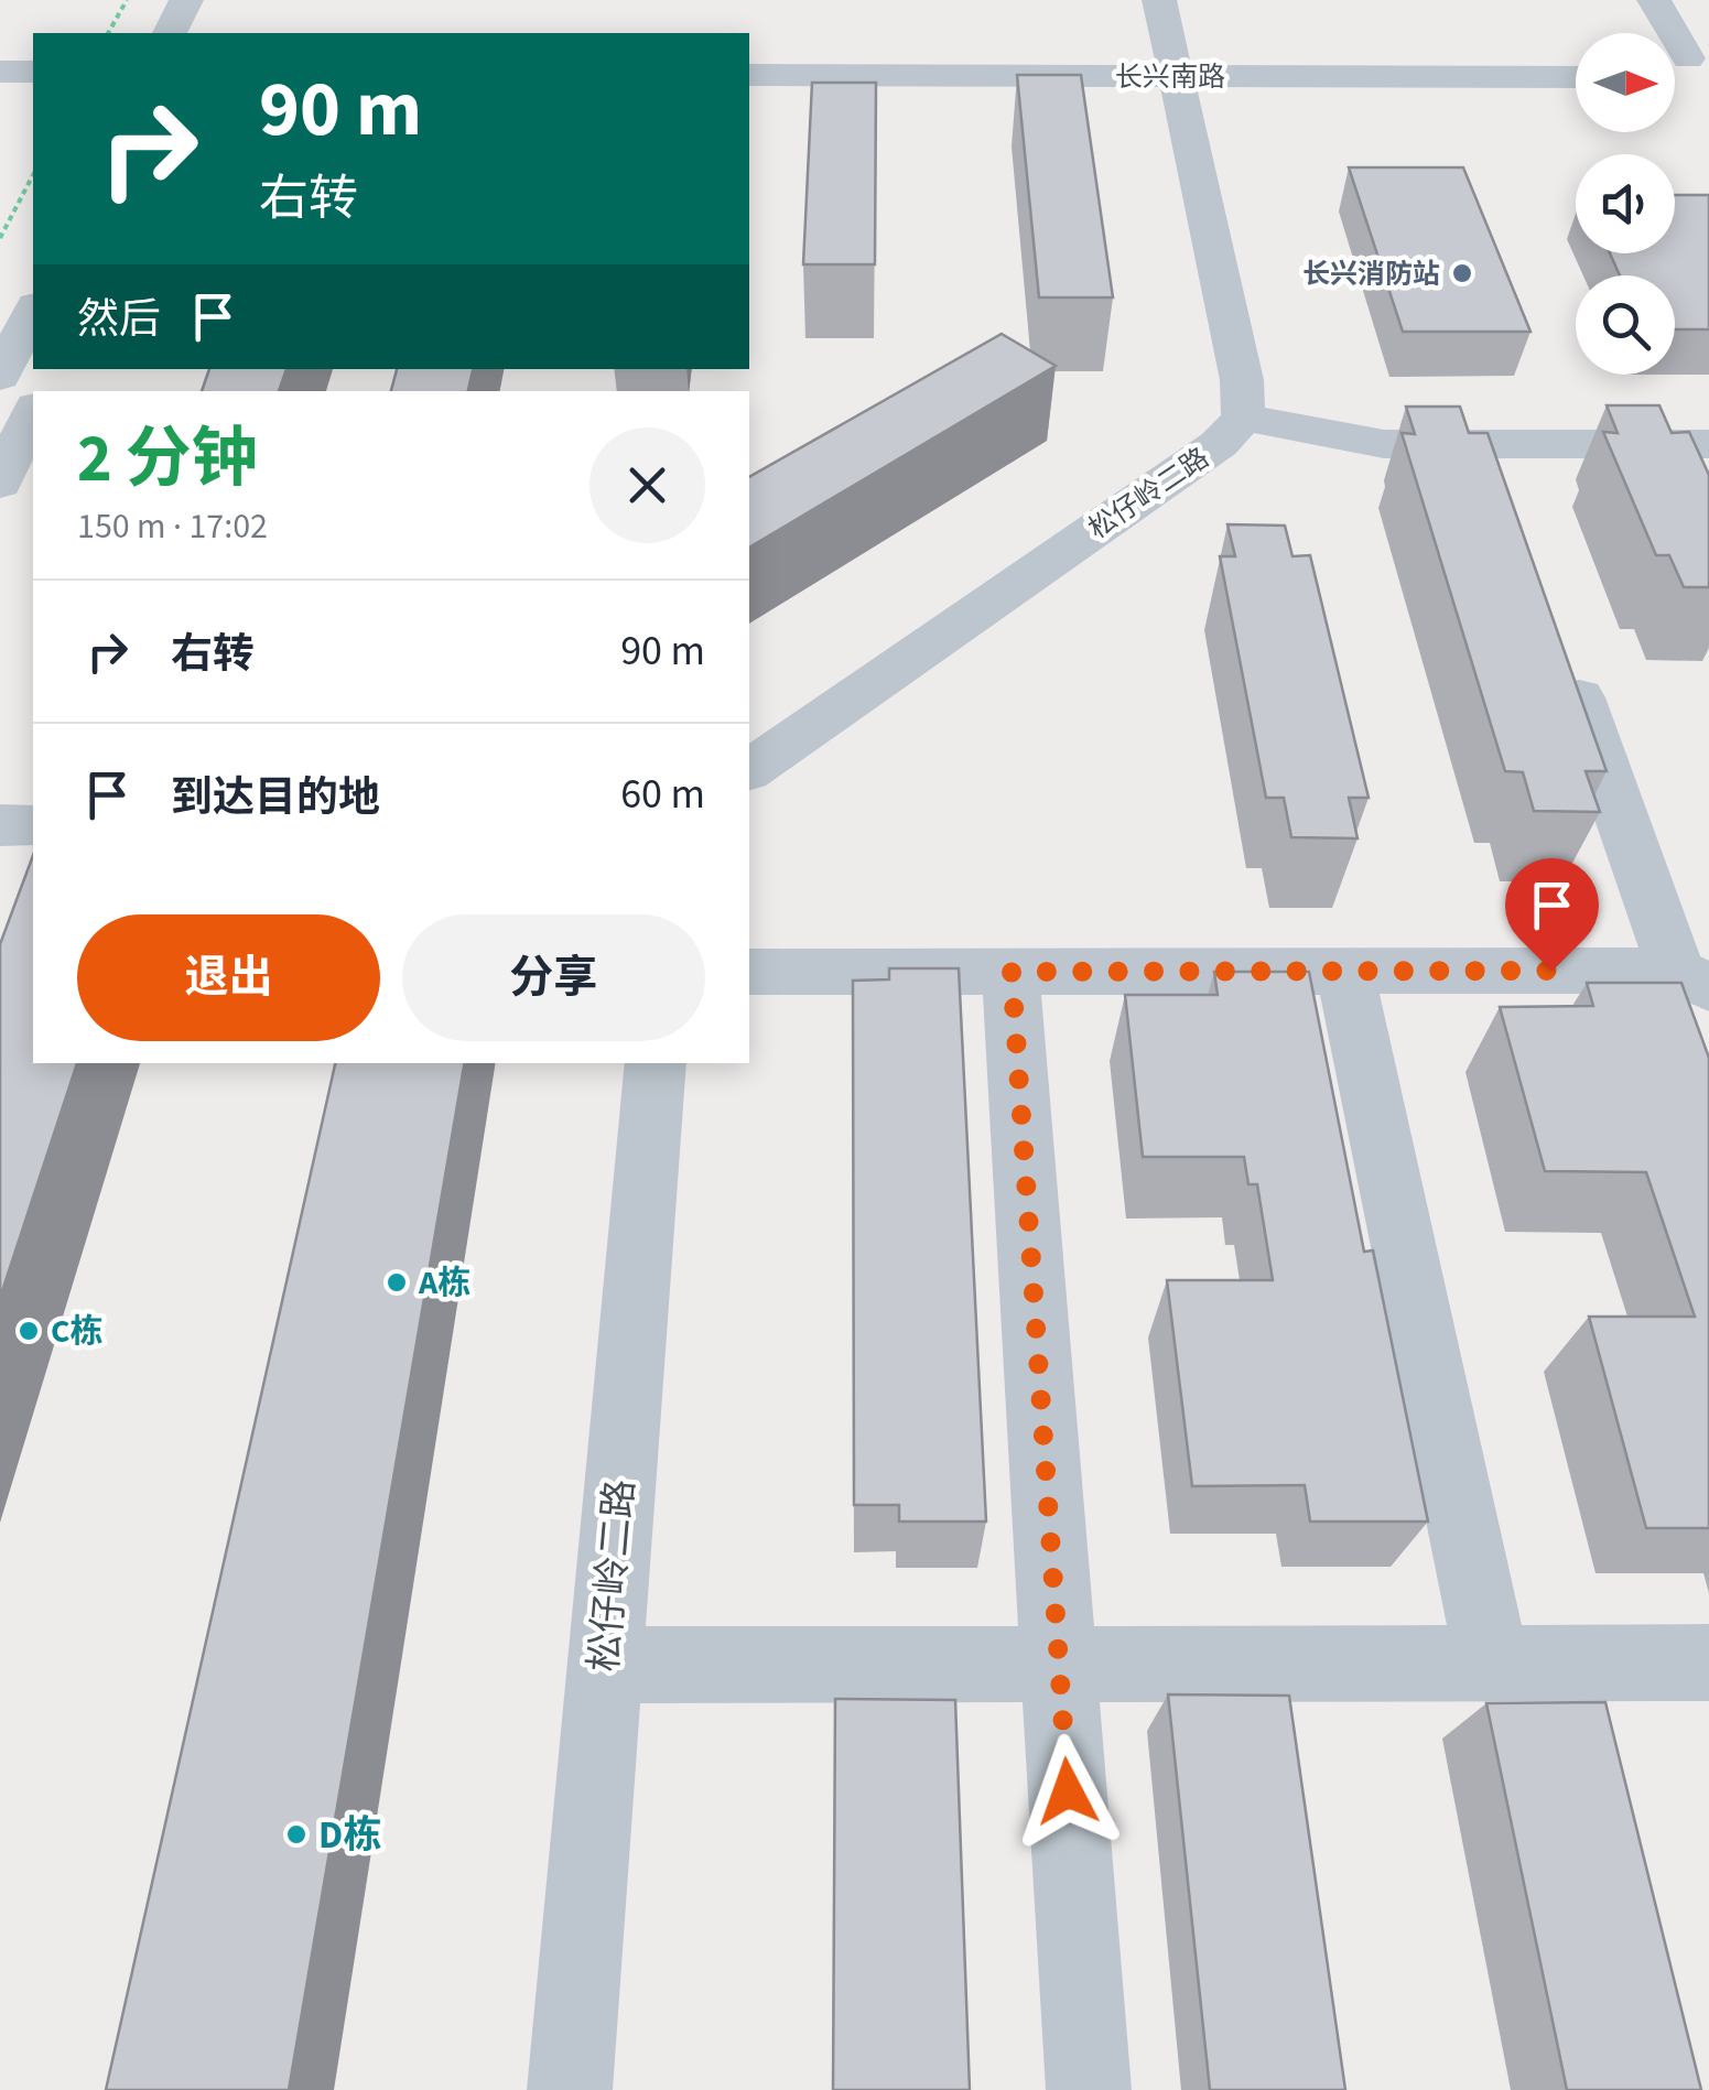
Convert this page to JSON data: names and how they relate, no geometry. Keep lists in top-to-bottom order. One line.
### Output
{"streets":{"street":["长兴南路","松仔岭二路"]},"places":["长兴消防站","A栋","C栋","D栋"],"north":"right","page":{"turn":["90 m","右转"],"then":"然后","heading":["2 分钟","150 m · 17:02"],"list":[{"name":"右转","value":"90 m"},{"name":"到达目的地","value":"60 m"}],"buttons":["退出","分享"]}}
